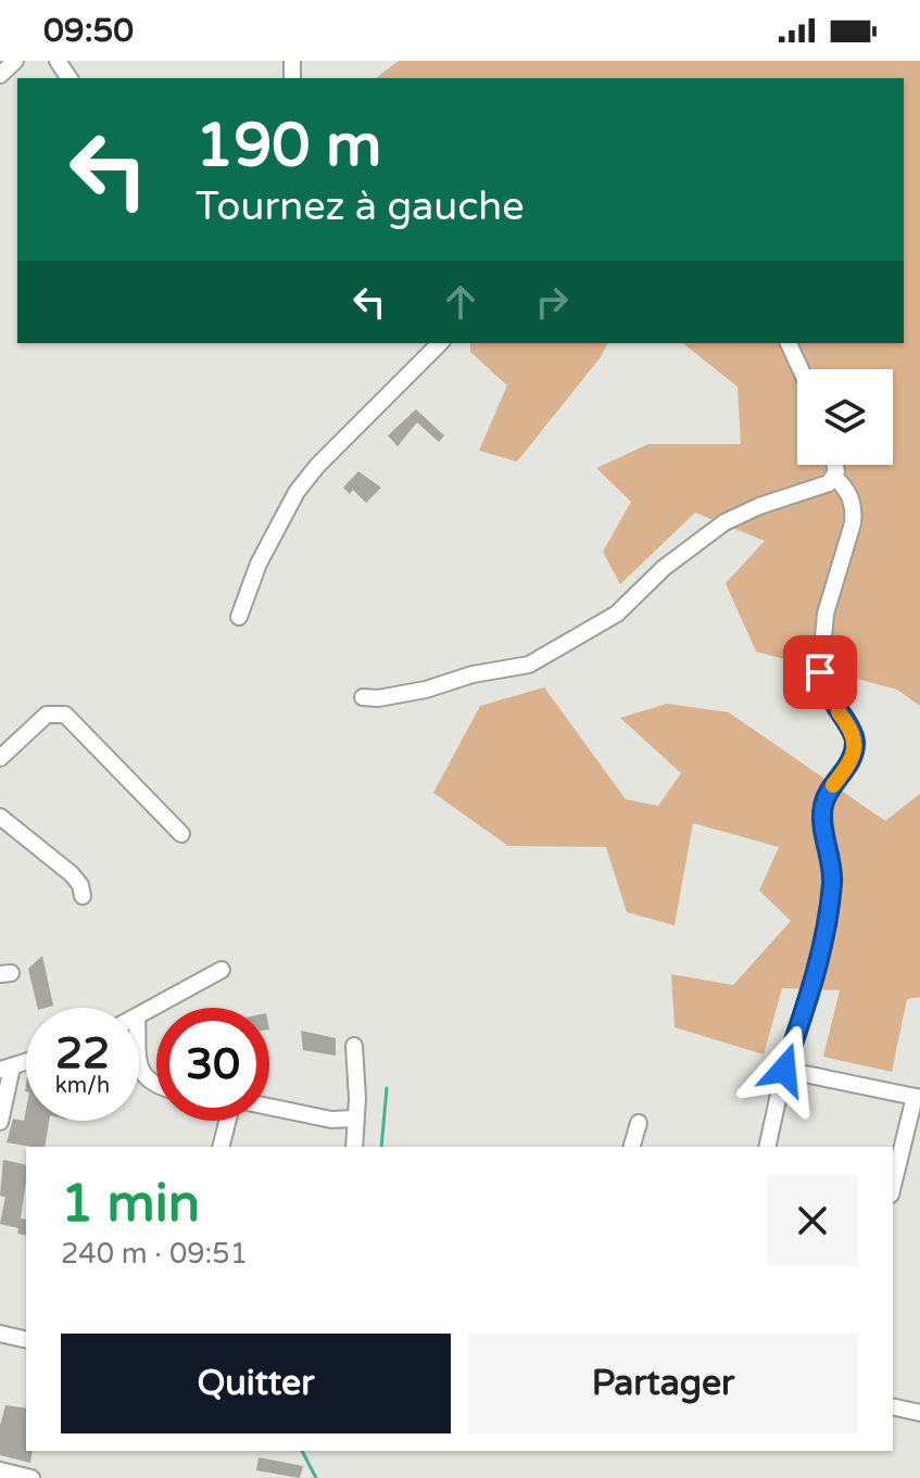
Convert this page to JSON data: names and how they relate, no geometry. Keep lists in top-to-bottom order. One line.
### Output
{"page":{"status":"09:50","turn":["190 m","Tournez à gauche"],"speed":"22 km/h","limit":"30","heading":["1 min","240 m · 09:51"],"buttons":["Quitter","Partager"]}}
